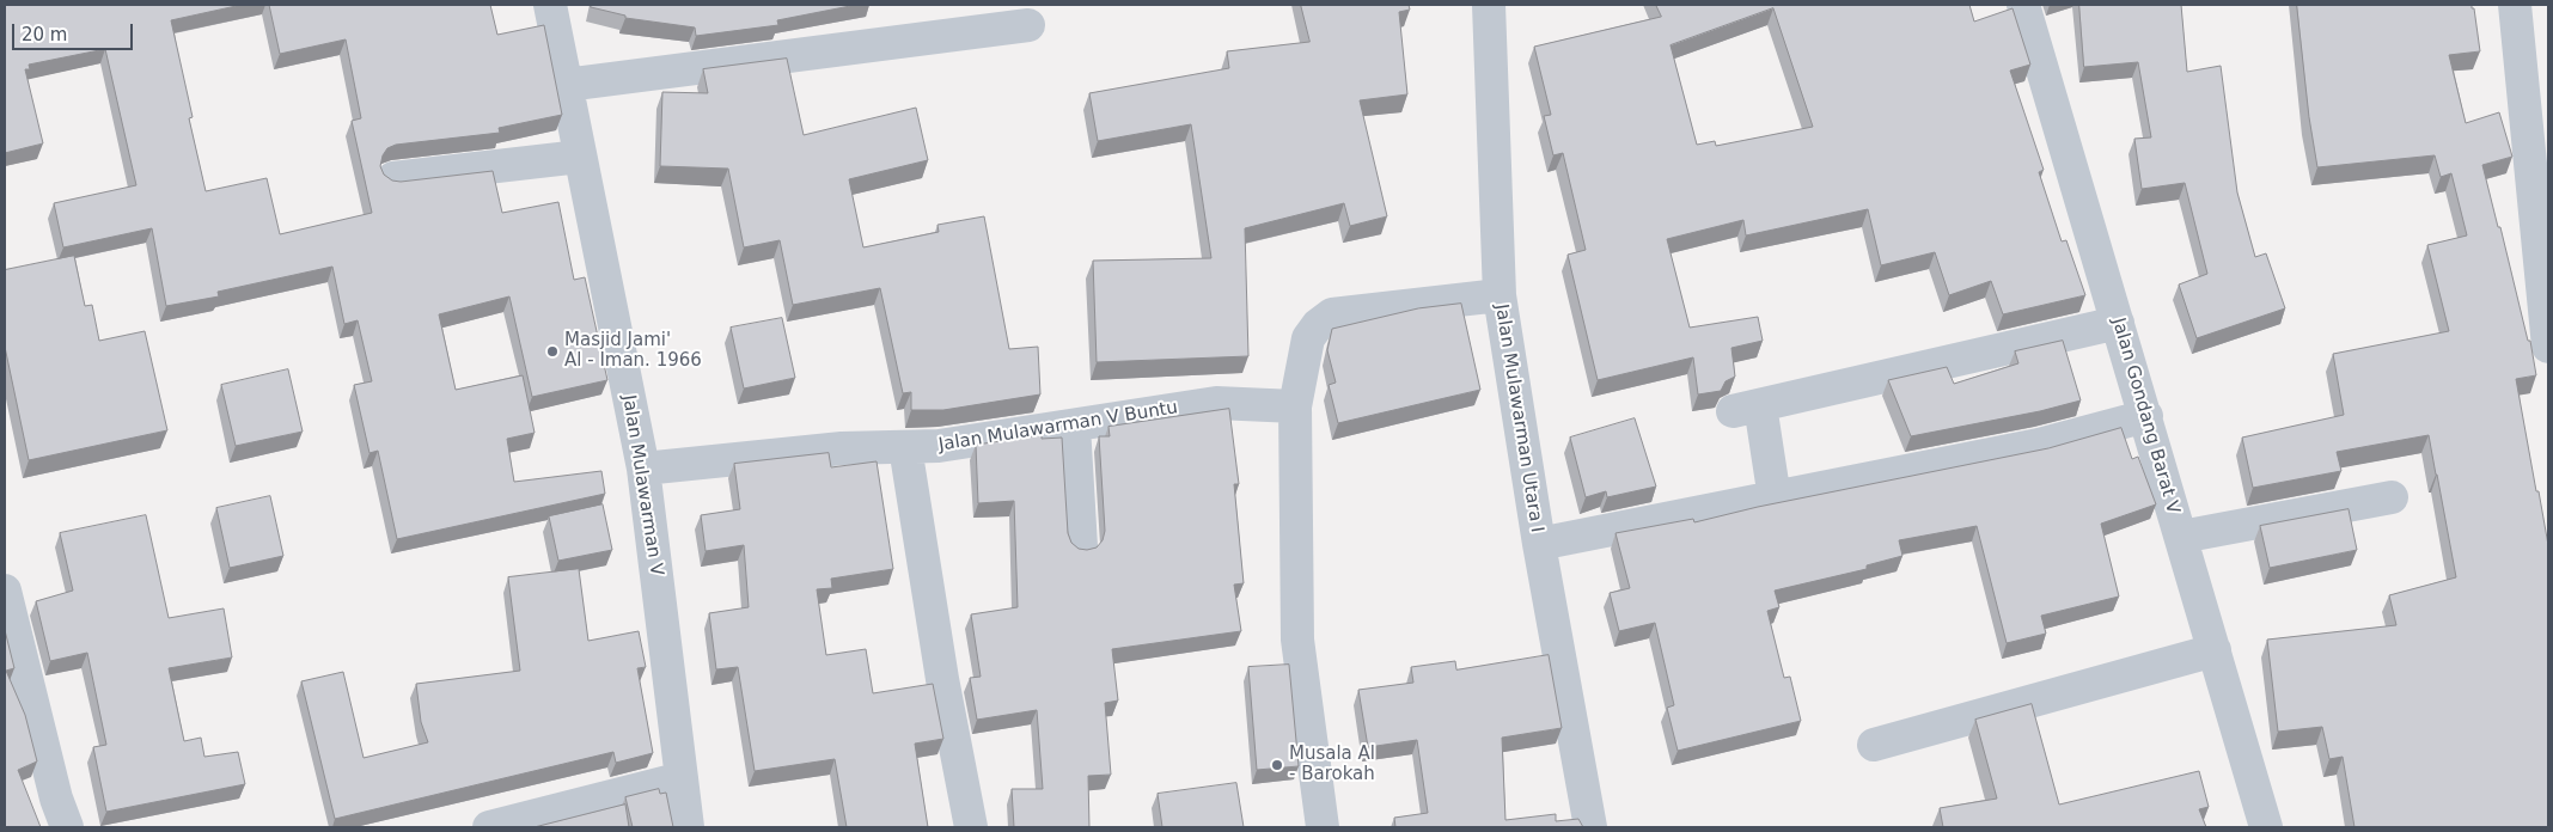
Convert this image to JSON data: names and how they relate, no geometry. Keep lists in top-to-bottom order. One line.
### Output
{"streets":{"street":["Jalan Gondang Barat V","Jalan Mulawarman Utara I","Jalan Mulawarman V Buntu","Jalan Mulawarman V"]},"crossings":[["Jalan Mulawarman V Buntu","Jalan Mulawarman V"]],"places":["Masjid Jami' Al - Iman. 1966","Musala Al - Barokah"],"scale_bar":"20 m"}
